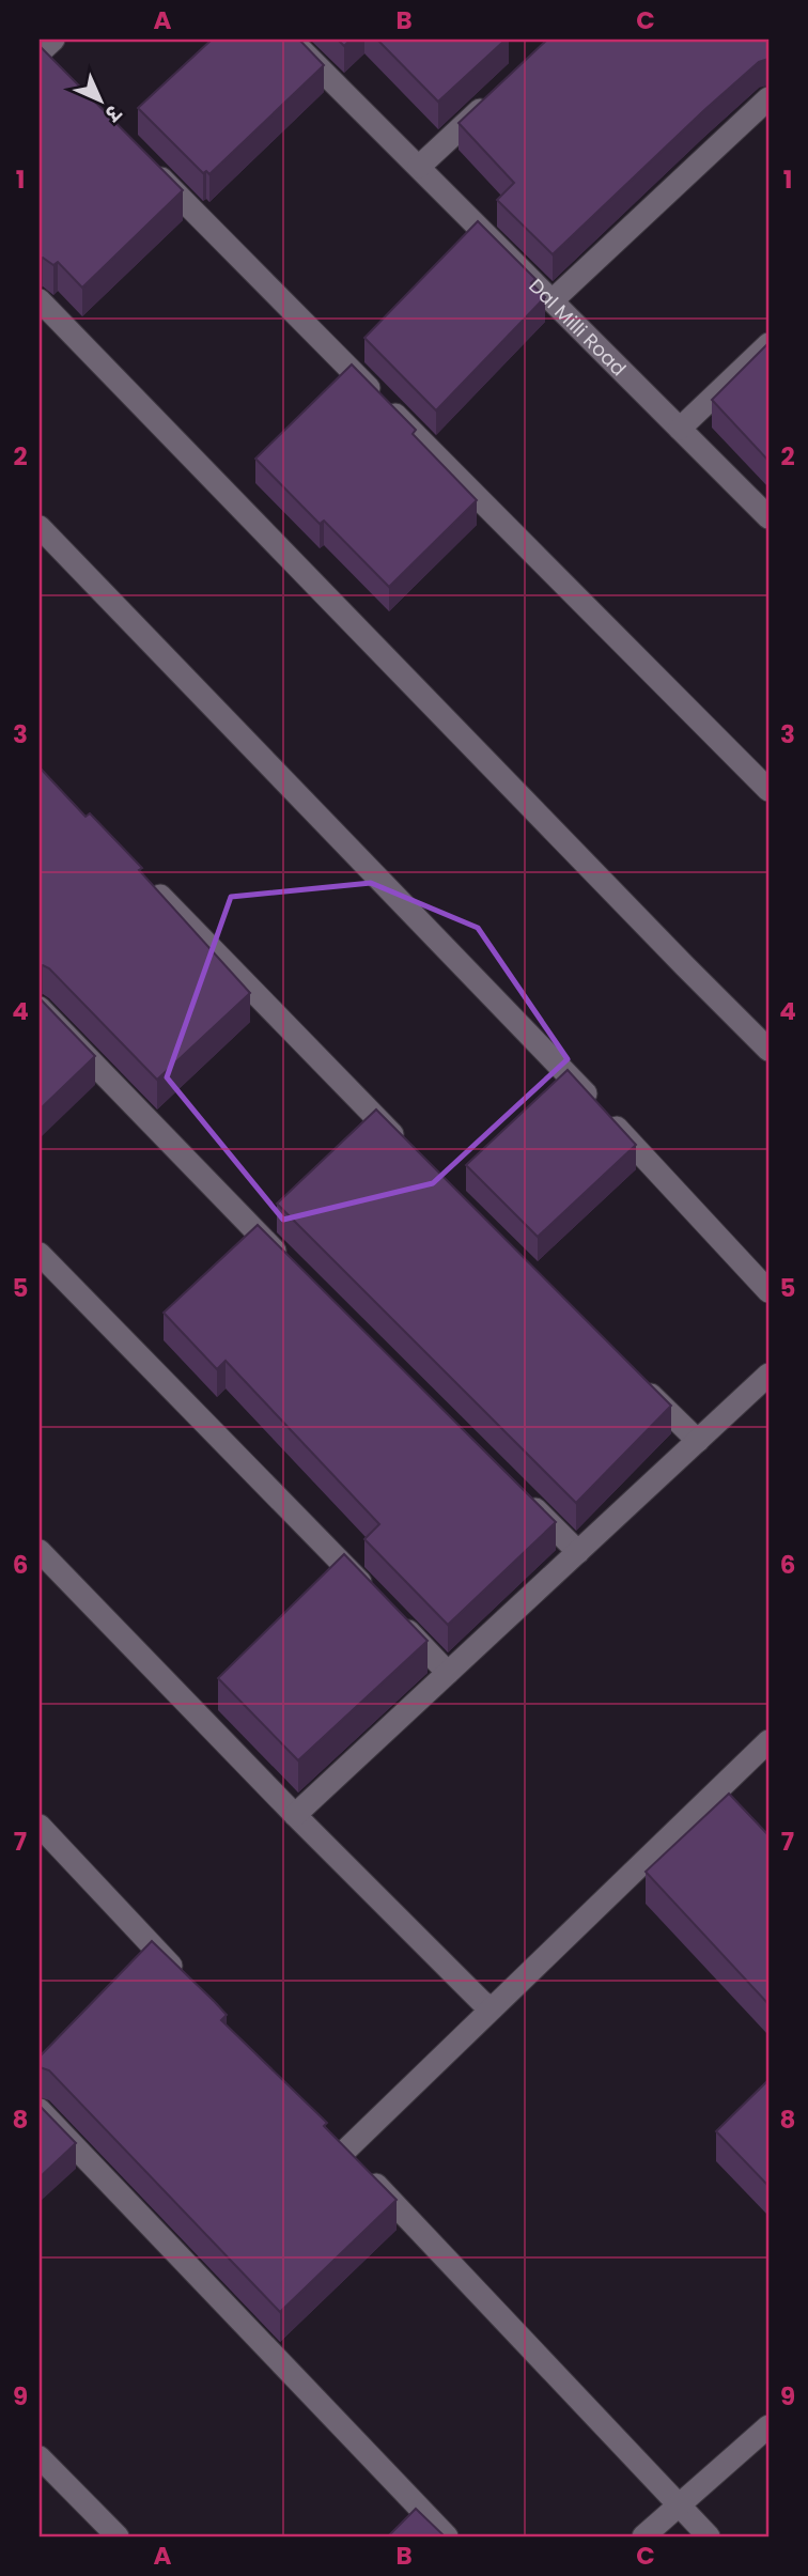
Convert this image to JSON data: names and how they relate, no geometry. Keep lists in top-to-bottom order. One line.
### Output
{"streets":{"street":["Dal Milli Road"]},"north":"bottom right","grid":{"columns":["A","B","C"],"rows":["1","2","3","4","5","6","7","8","9"]}}
